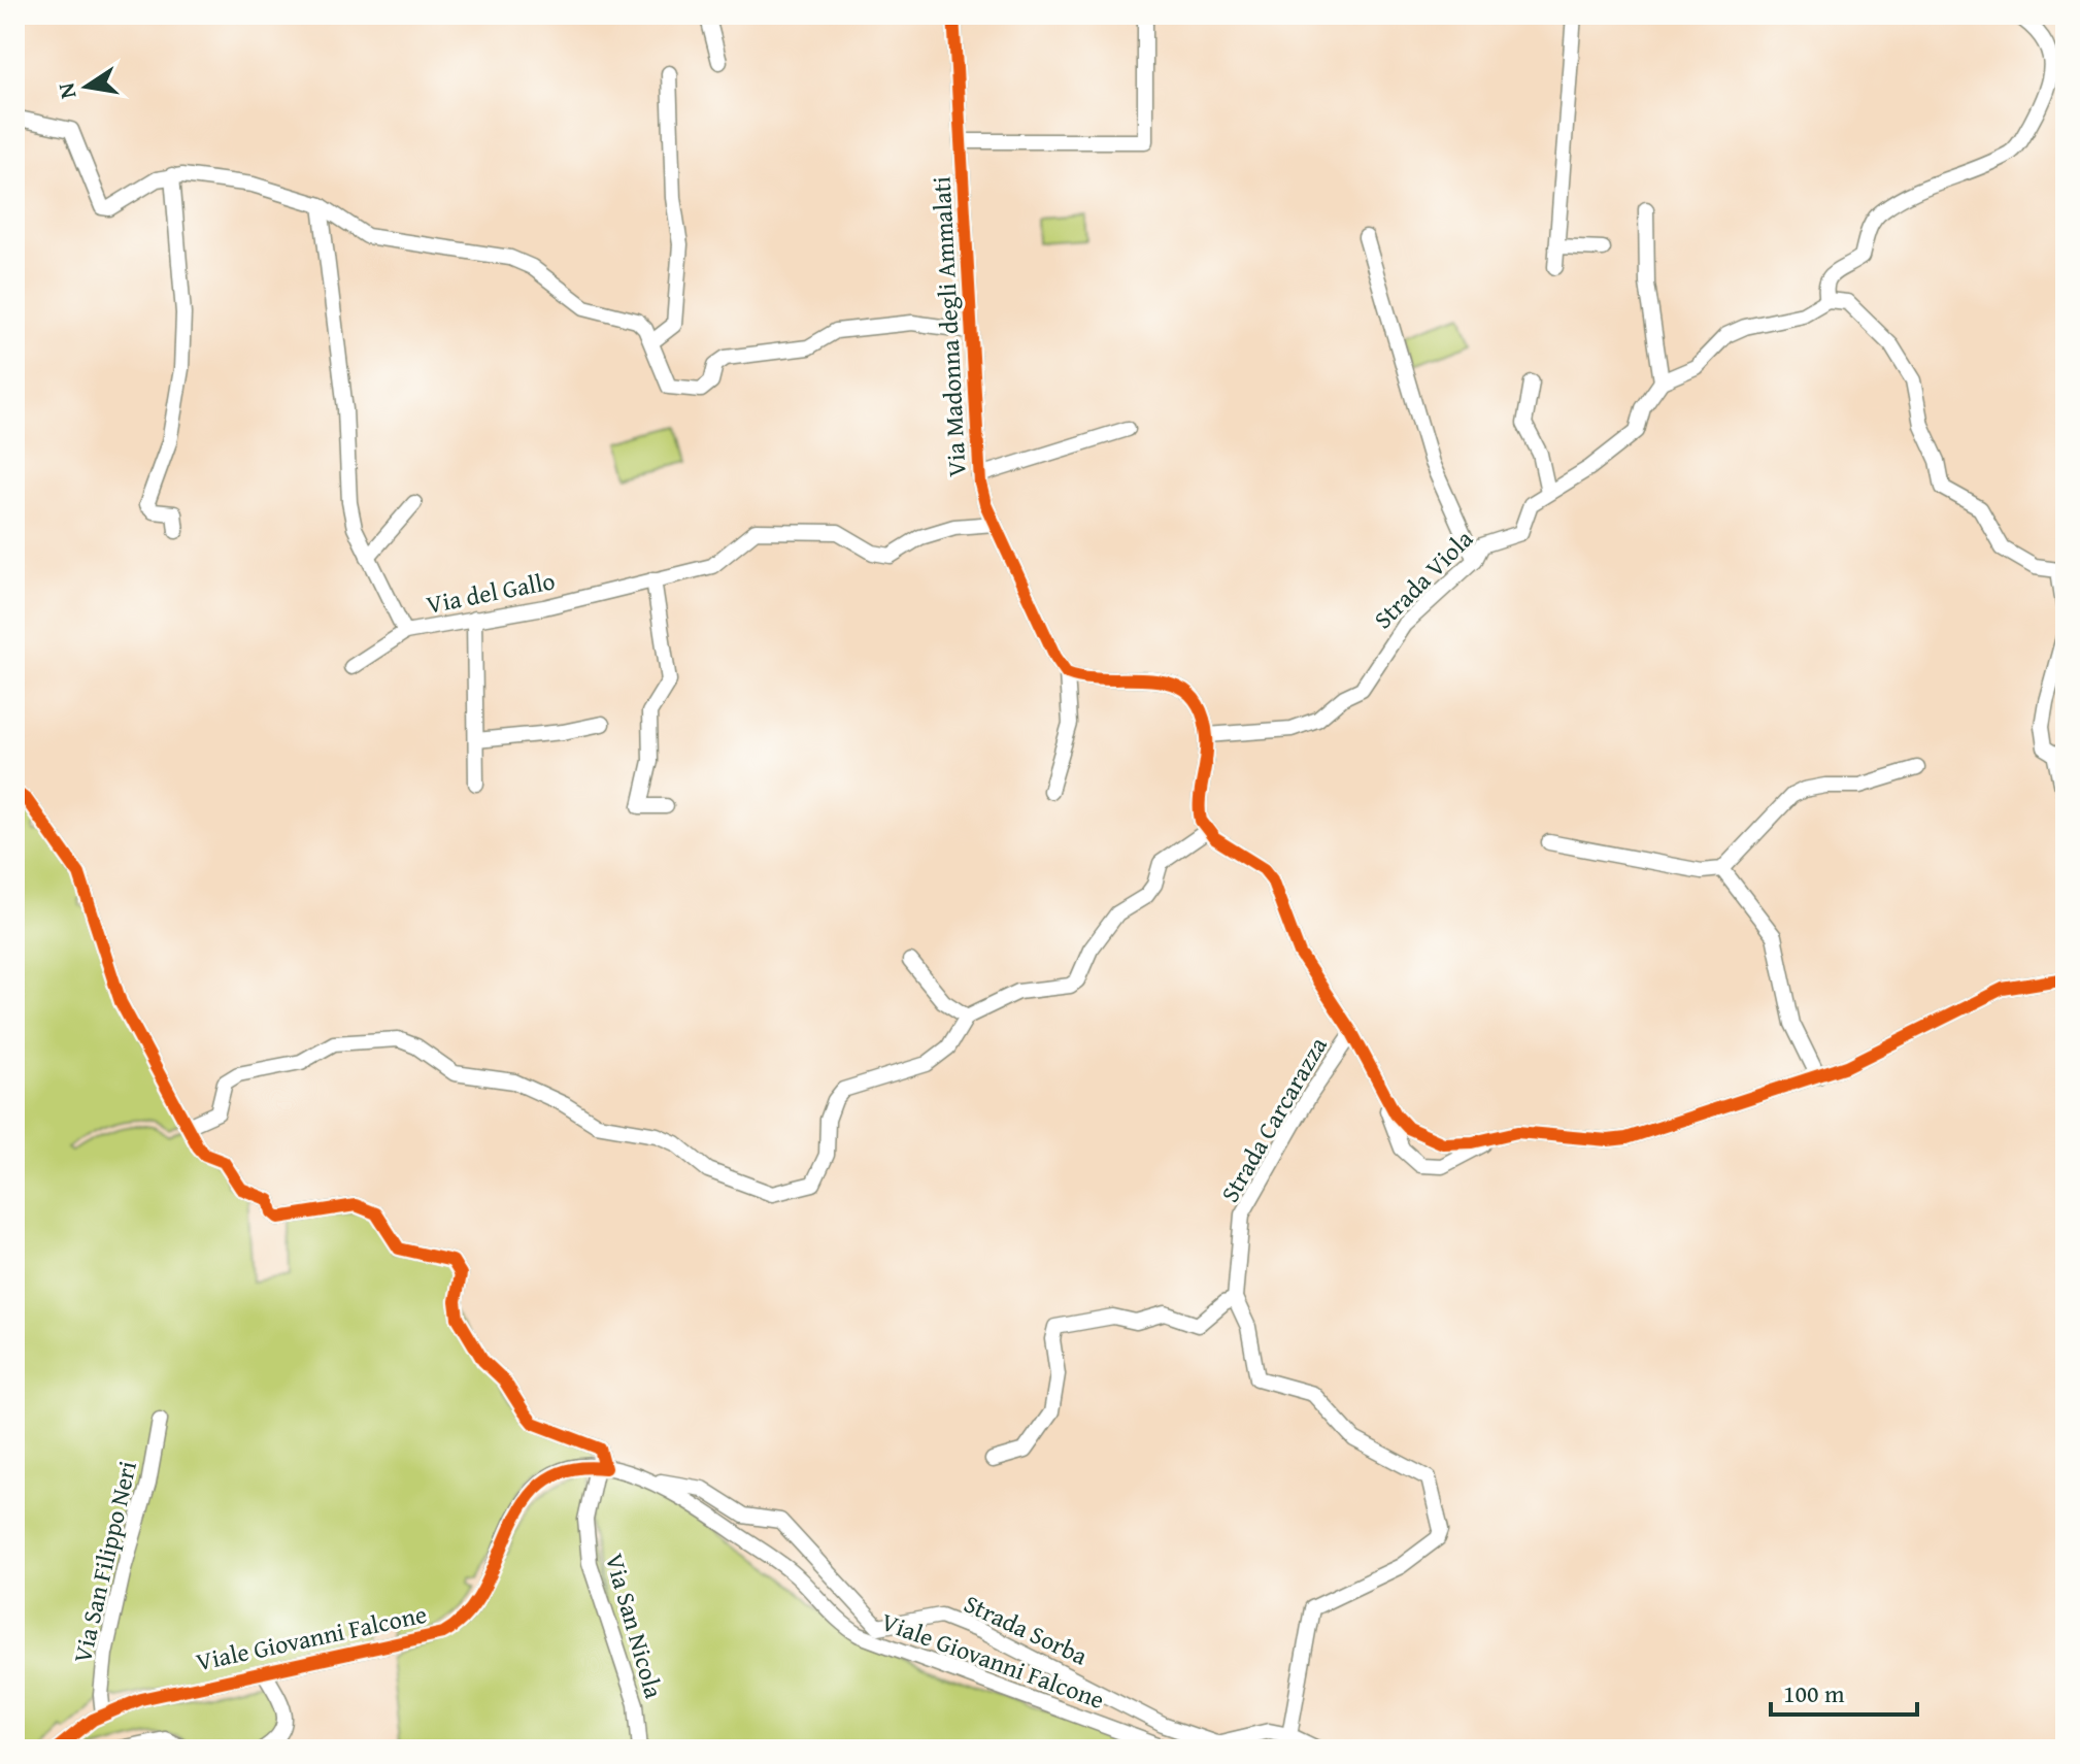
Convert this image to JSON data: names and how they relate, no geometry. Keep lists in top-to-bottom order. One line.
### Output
{"streets":{"street":["Via Madonna degli Ammalati","Strada Viola","Via del Gallo","Strada Carcarazza","Via San Filippo Neri","Via San Nicola","Strada Sorba","Viale Giovanni Falcone"]},"crossings":[["Via Madonna degli Ammalati","Via del Gallo"],["Strada Carcarazza","Strada Sorba"],["Via San Filippo Neri","Viale Giovanni Falcone"],["Via San Nicola","Viale Giovanni Falcone"],["Strada Sorba","Viale Giovanni Falcone"]],"scale_bar":"100 m","north":"left"}
